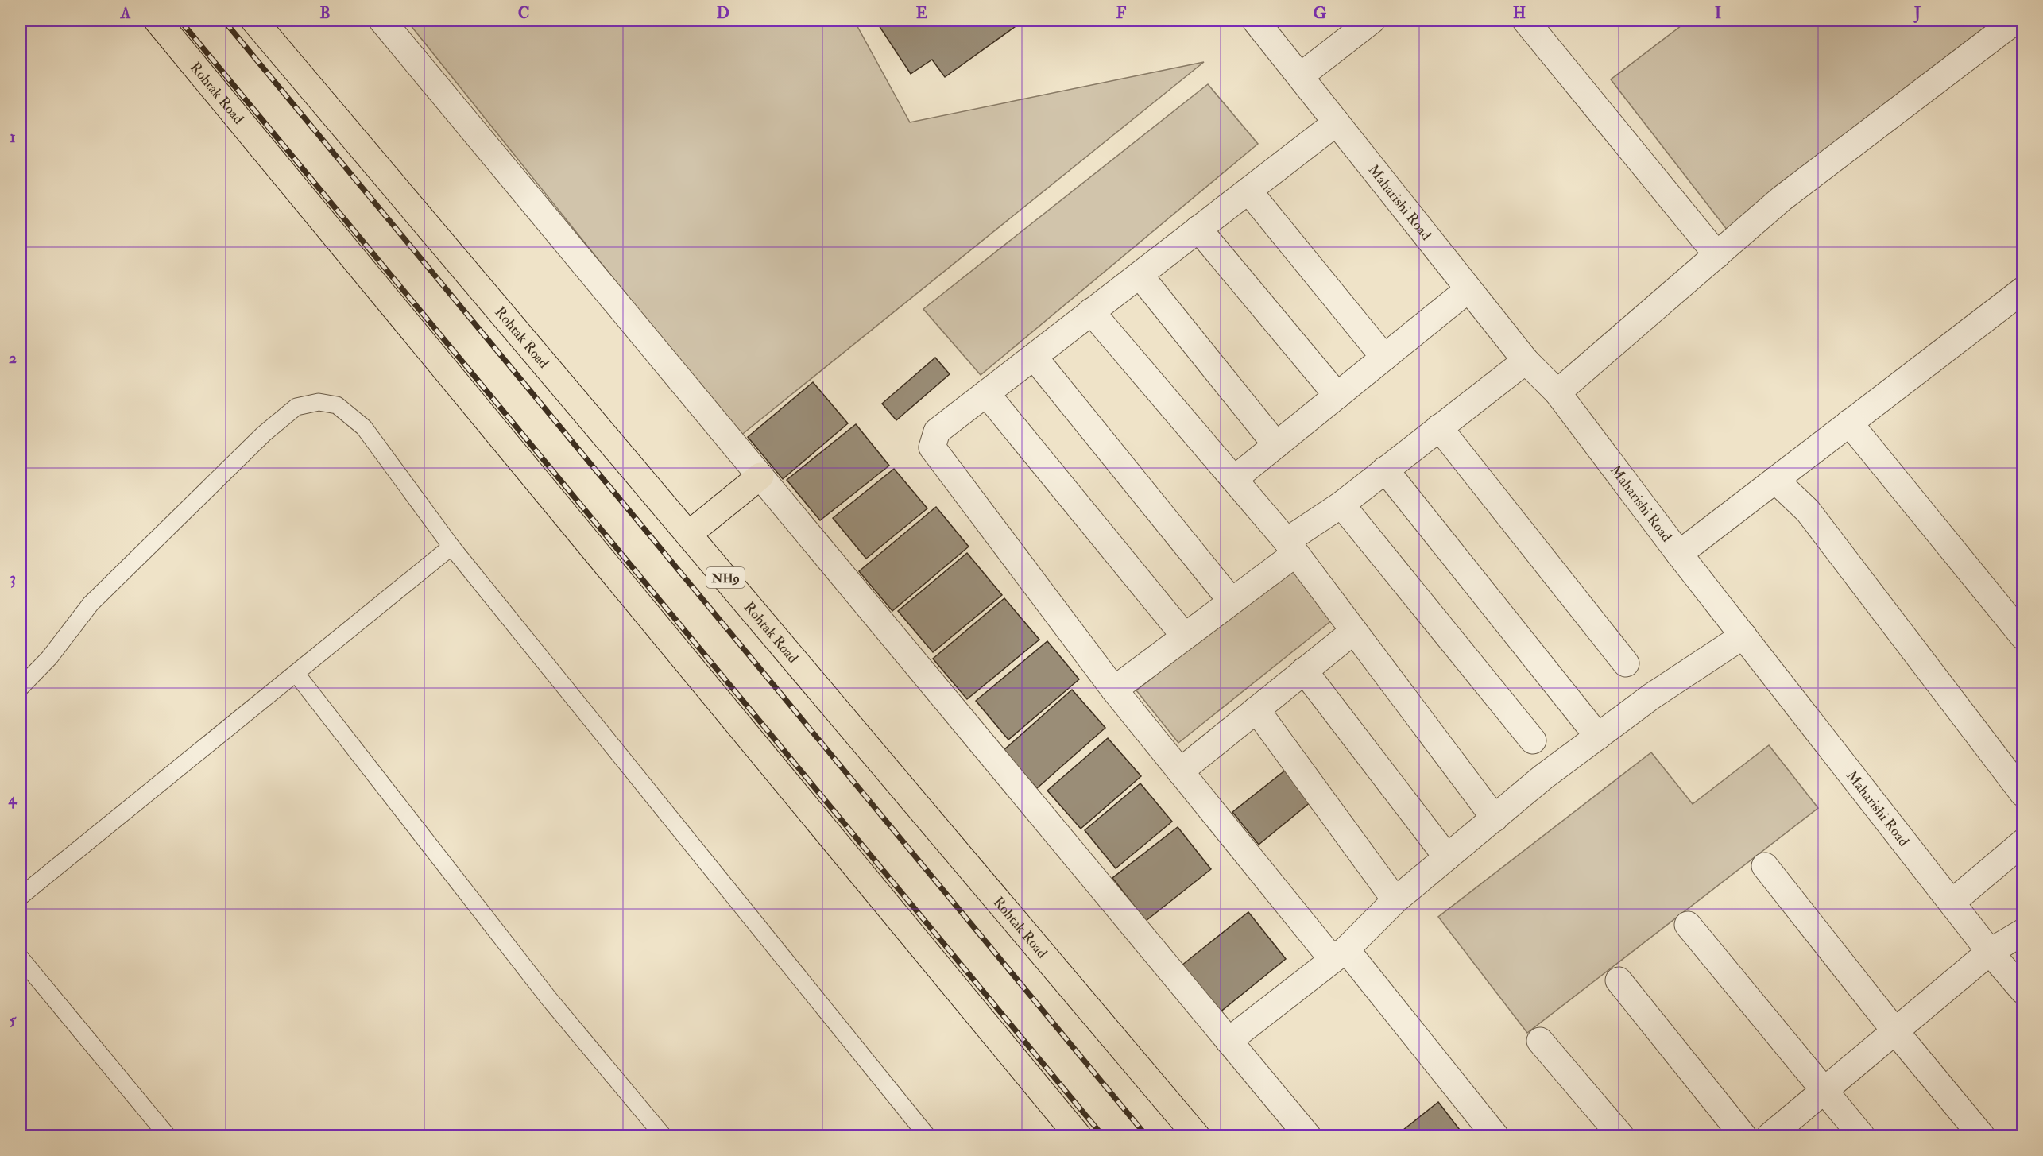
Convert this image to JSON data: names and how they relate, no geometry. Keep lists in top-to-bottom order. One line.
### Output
{"streets":{"main road":["Rohtak Road","NH9"],"street":["Maharishi Road"]},"grid":{"columns":["A","B","C","D","E","F","G","H","I","J"],"rows":["1","2","3","4","5"]}}
